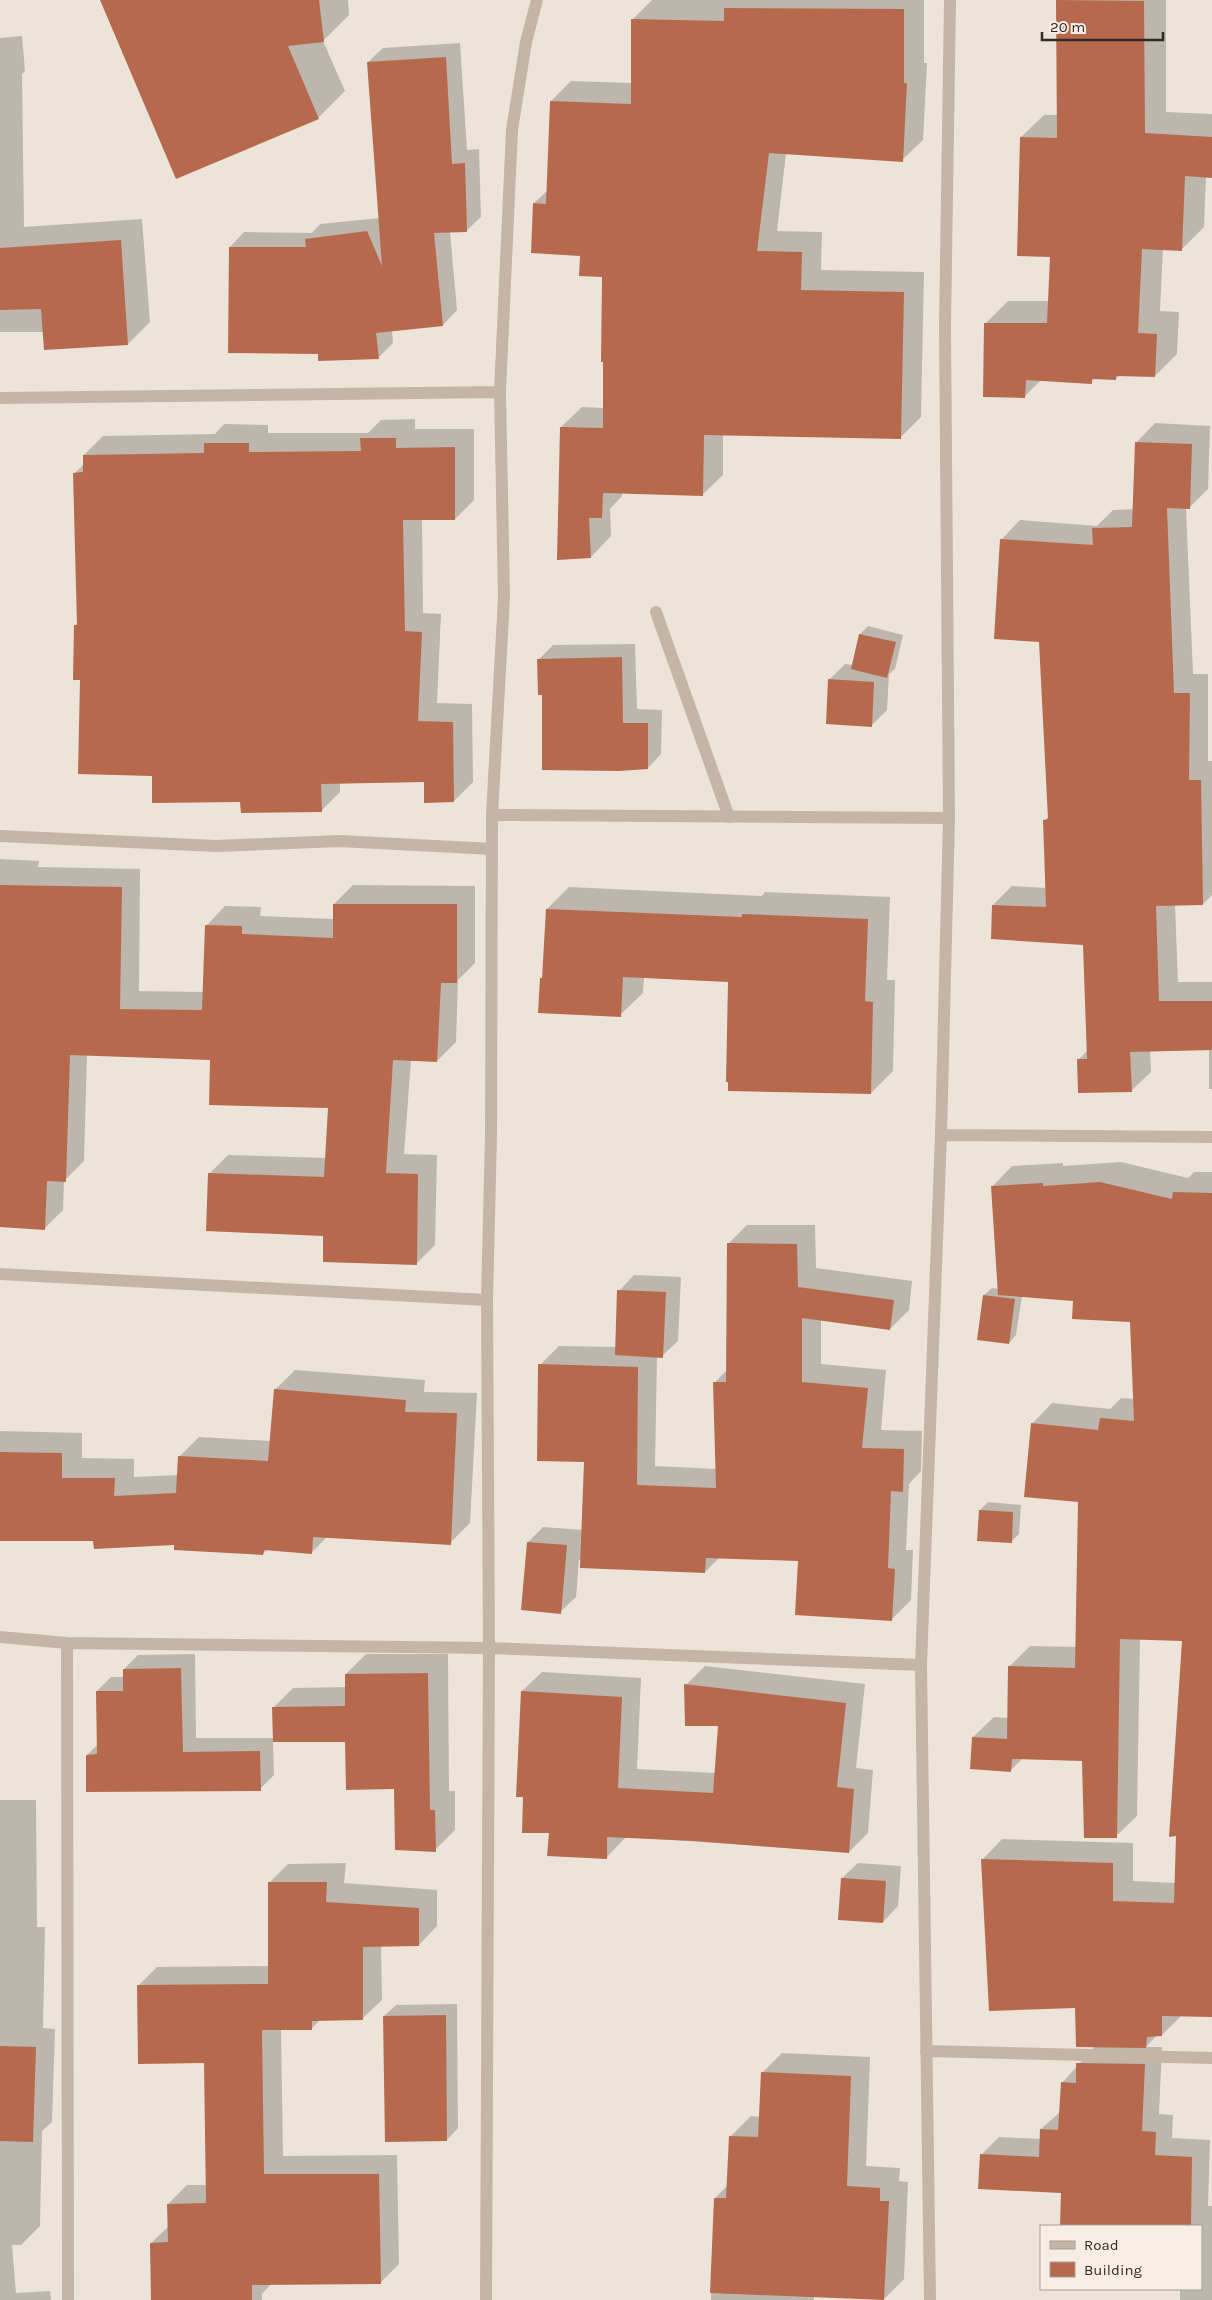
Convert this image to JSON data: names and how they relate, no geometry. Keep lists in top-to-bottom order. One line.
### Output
{"legend":["Road","Building"],"scale_bar":"20 m"}
